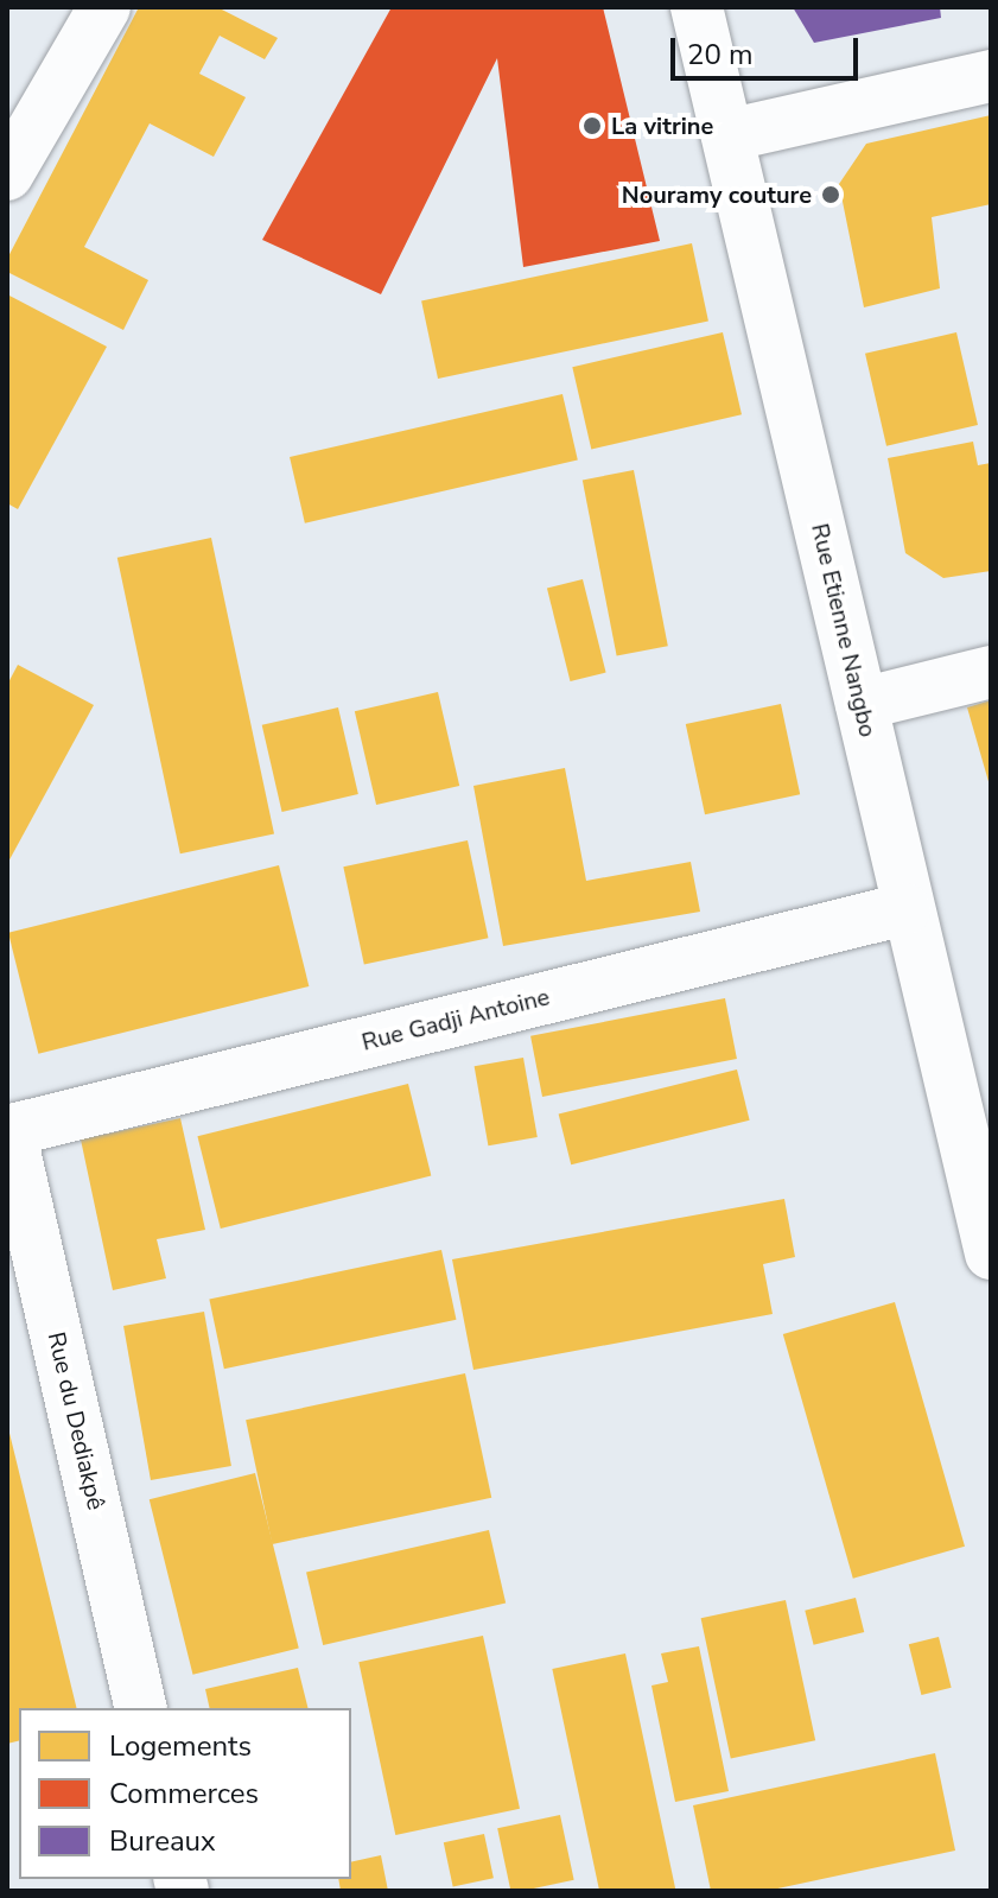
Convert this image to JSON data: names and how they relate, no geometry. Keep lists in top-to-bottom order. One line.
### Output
{"streets":{"street":["Rue Etienne Nangbo","Rue Gadji Antoine","Rue du Dediakpê"]},"crossings":[["Rue Etienne Nangbo","Rue Gadji Antoine"],["Rue Gadji Antoine","Rue du Dediakpê"]],"places":["La vitrine","Nouramy couture"],"legend":["Logements","Commerces","Bureaux"],"scale_bar":"20 m"}
